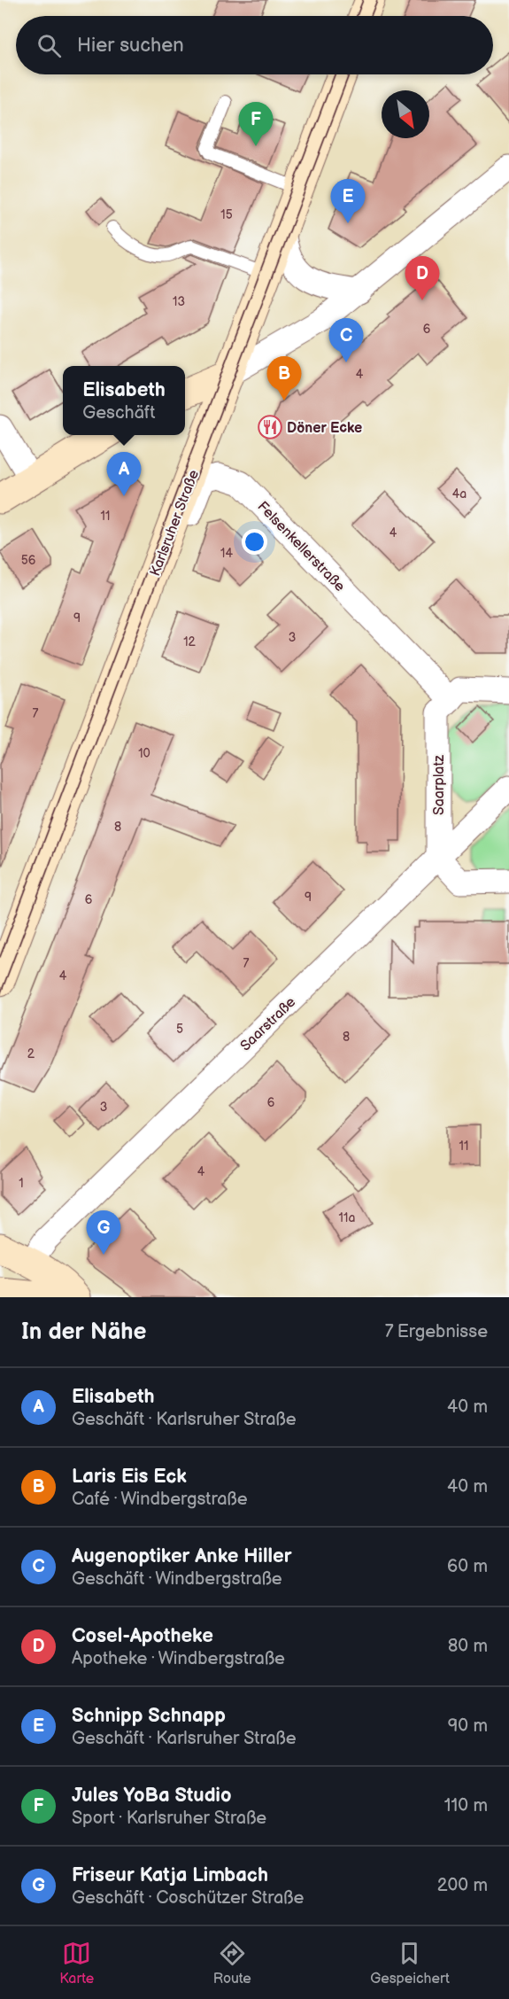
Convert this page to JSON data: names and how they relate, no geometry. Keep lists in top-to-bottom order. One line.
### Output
{"streets":{"street":["Karlsruher Straße","Felsenkellerstraße","Saarplatz","Saarstraße"]},"crossings":[["Karlsruher Straße","Felsenkellerstraße"],["Felsenkellerstraße","Saarplatz"],["Saarplatz","Saarstraße"]],"places":{"restaurant":["Döner Ecke"]},"house_numbers":["15","13","6","4","4a","11","4","14","56","9","3","12","7","10","8","9","6","7","4","5","8","2","6","3","11","4","1","11a"],"north":"bottom right","page":{"search":"Hier suchen","pins":["F","E","D","C","B","A","G"],"popup":["Elisabeth","Geschäft"],"heading":["In der Nähe","7 Ergebnisse"],"list":[{"mark":"A","name":"Elisabeth","note":"Geschäft · Karlsruher Straße","value":"40 m"},{"mark":"B","name":"Laris Eis Eck","note":"Café · Windbergstraße","value":"40 m"},{"mark":"C","name":"Augenoptiker Anke Hiller","note":"Geschäft · Windbergstraße","value":"60 m"},{"mark":"D","name":"Cosel-Apotheke","note":"Apotheke · Windbergstraße","value":"80 m"},{"mark":"E","name":"Schnipp Schnapp","note":"Geschäft · Karlsruher Straße","value":"90 m"},{"mark":"F","name":"Jules YoBa Studio","note":"Sport · Karlsruher Straße","value":"110 m"},{"mark":"G","name":"Friseur Katja Limbach","note":"Geschäft · Coschützer Straße","value":"200 m"}],"nav":["Karte","Route","Gespeichert"]}}
